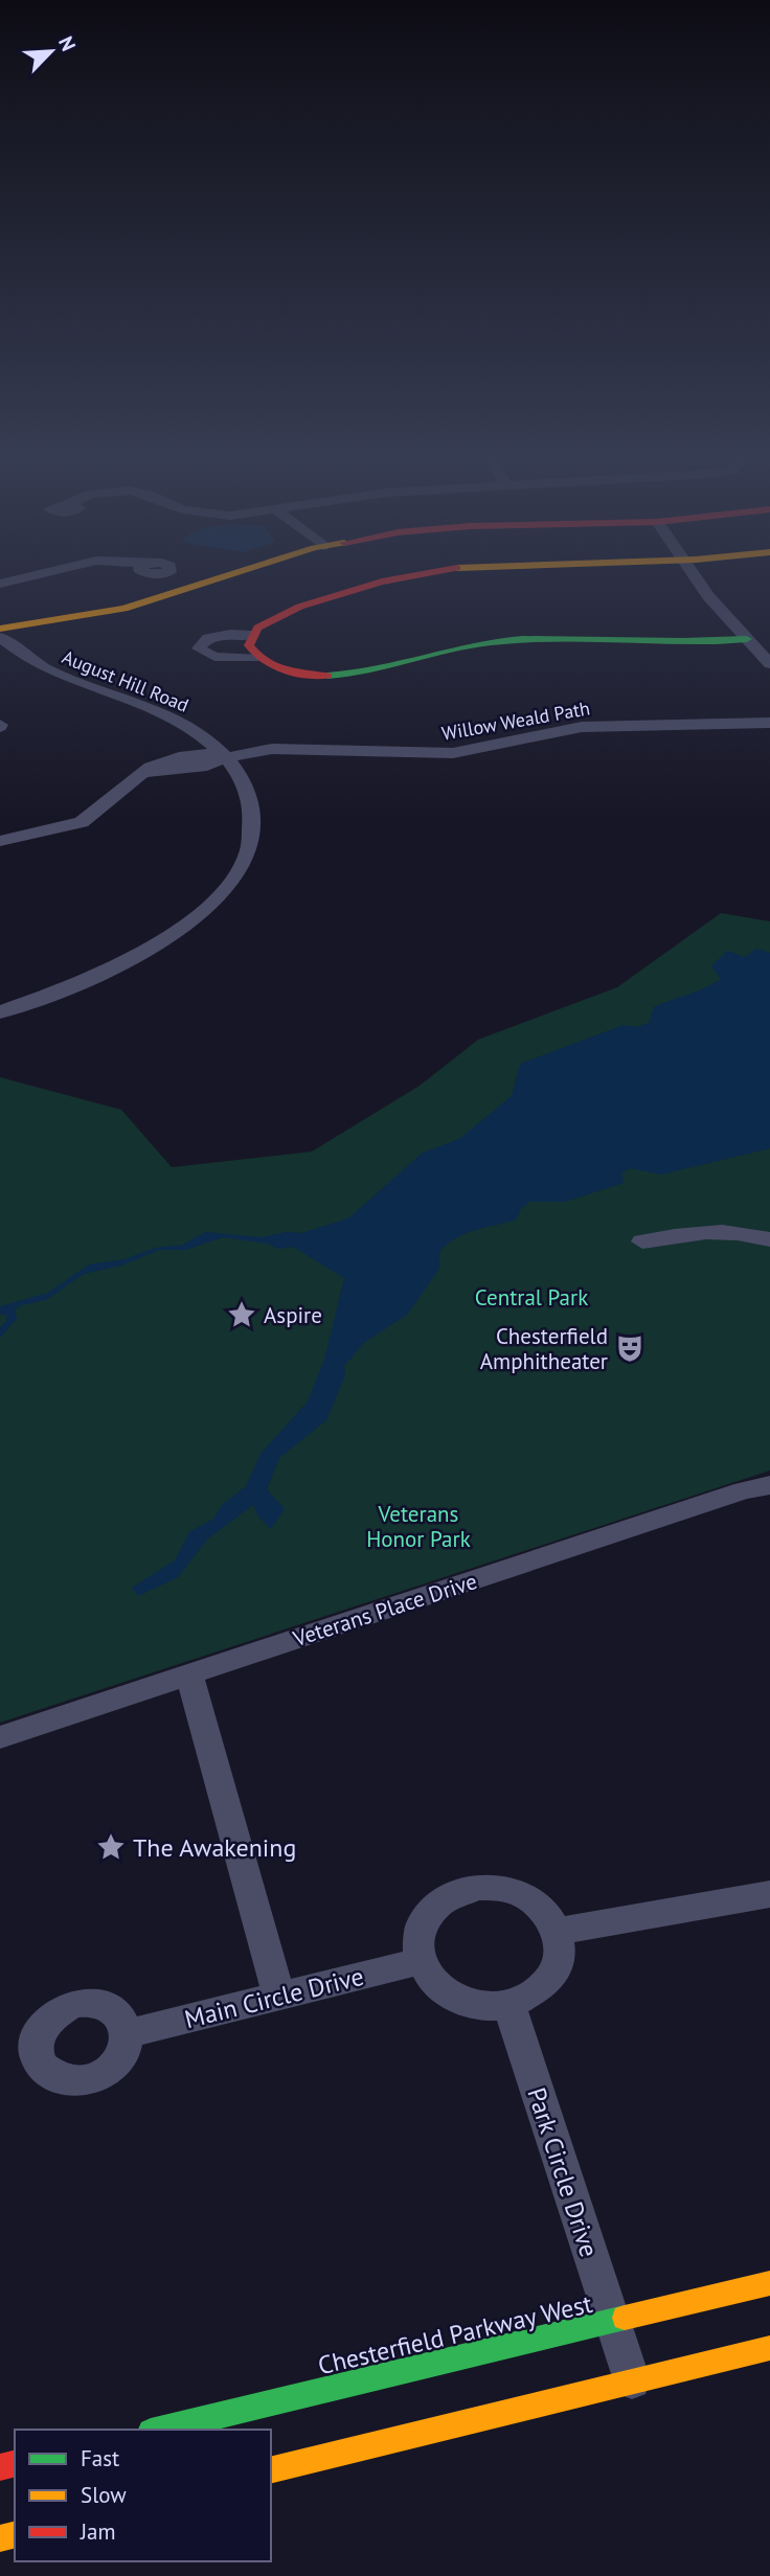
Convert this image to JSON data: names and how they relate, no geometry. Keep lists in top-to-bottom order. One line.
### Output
{"streets":{"street":["August Hill Road","Willow Weald Path","Veterans Place Drive","Main Circle Drive","Park Circle Drive","Chesterfield Parkway West"]},"crossings":[["August Hill Road","Willow Weald Path"],["Main Circle Drive","Park Circle Drive"],["Park Circle Drive","Chesterfield Parkway West"]],"parks":["Central Park","Veterans Honor Park"],"places":{"place":["Aspire","The Awakening"],"theatre":["Chesterfield Amphitheater"]},"legend":["Fast","Slow","Jam"],"north":"top right"}
